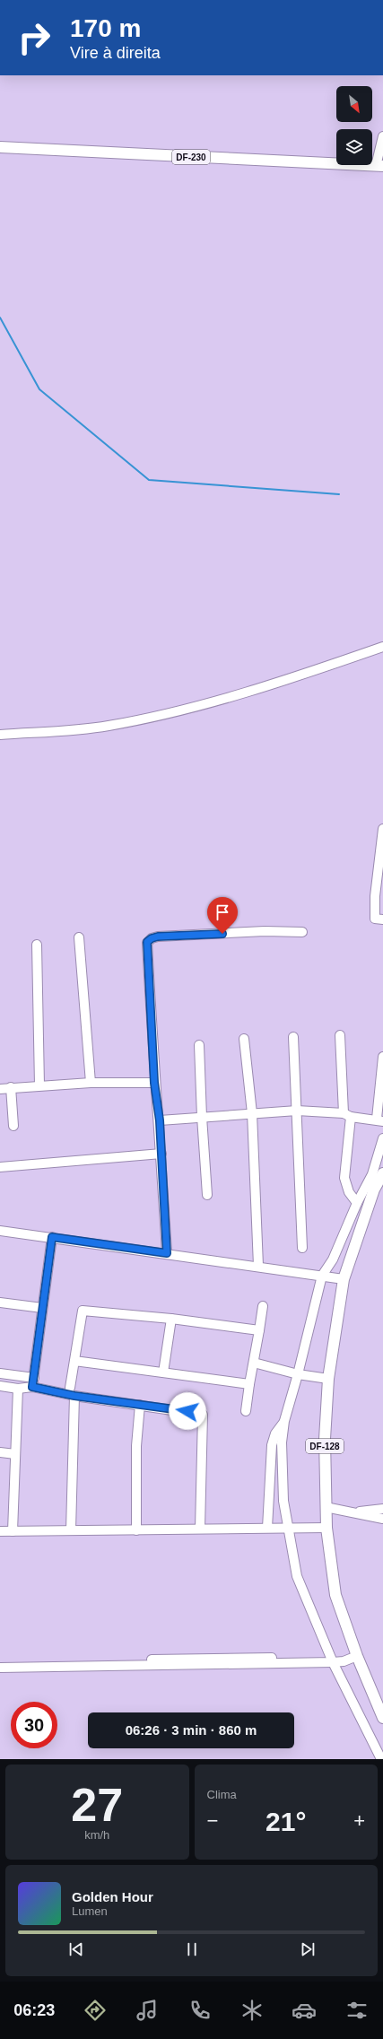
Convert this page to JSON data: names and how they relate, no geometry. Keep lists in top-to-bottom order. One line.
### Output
{"streets":{"main road":["DF-230","DF-128"]},"north":"bottom right","page":{"turn":["170 m","Vire à direita"],"limit":"30","trip":"06:26 · 3 min · 860 m","tile":[["27","km/h"],"Clima"],"heat":["−","21°","+"],"song":["Golden Hour","Lumen"],"tabs":"06:23"}}
